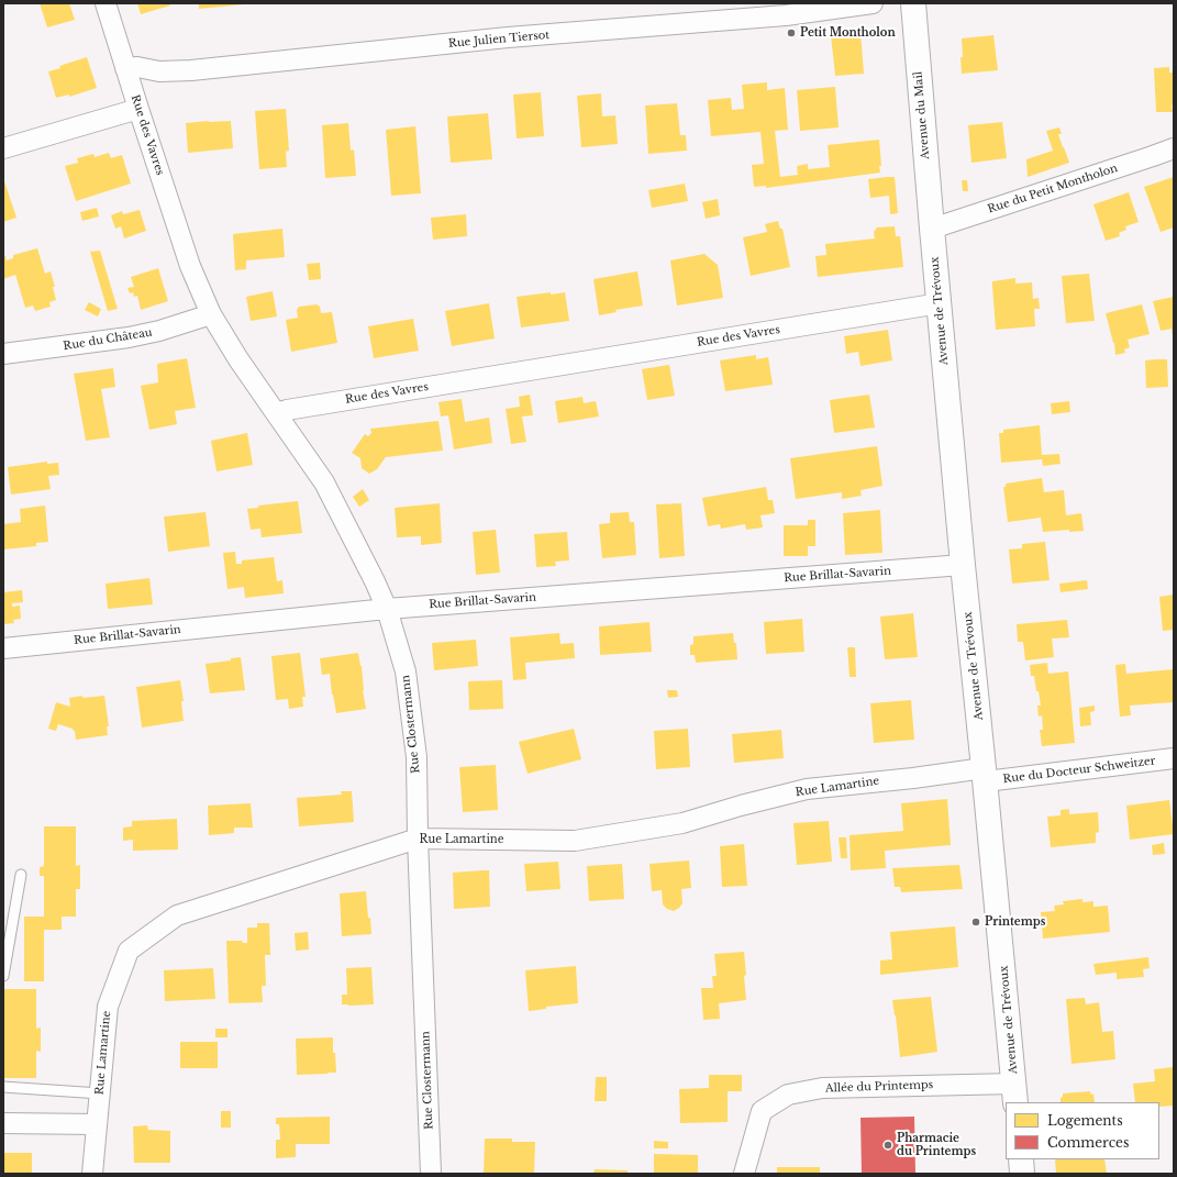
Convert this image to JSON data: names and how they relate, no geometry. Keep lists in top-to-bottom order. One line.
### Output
{"streets":{"main road":["Avenue du Mail","Avenue de Trévoux"],"street":["Rue Julien Tiersot","Rue des Vavres","Rue du Petit Montholon","Rue du Château","Rue Brillat-Savarin","Rue Clostermann","Rue du Docteur Schweitzer","Rue Lamartine","Allée du Printemps"]},"crossings":[["Rue Julien Tiersot","Rue des Vavres"],["Avenue du Mail","Rue du Petit Montholon"],["Avenue du Mail","Avenue de Trévoux"],["Rue des Vavres","Avenue de Trévoux"],["Rue des Vavres","Rue du Château"],["Rue des Vavres","Rue Clostermann"],["Rue du Petit Montholon","Avenue de Trévoux"],["Avenue de Trévoux","Rue Brillat-Savarin"],["Avenue de Trévoux","Rue du Docteur Schweitzer"],["Avenue de Trévoux","Rue Lamartine"],["Avenue de Trévoux","Allée du Printemps"],["Rue Brillat-Savarin","Rue Clostermann"],["Rue Clostermann","Rue Lamartine"],["Rue du Docteur Schweitzer","Rue Lamartine"]],"places":["Petit Montholon","Printemps","Pharmacie du Printemps"],"legend":["Logements","Commerces"]}
